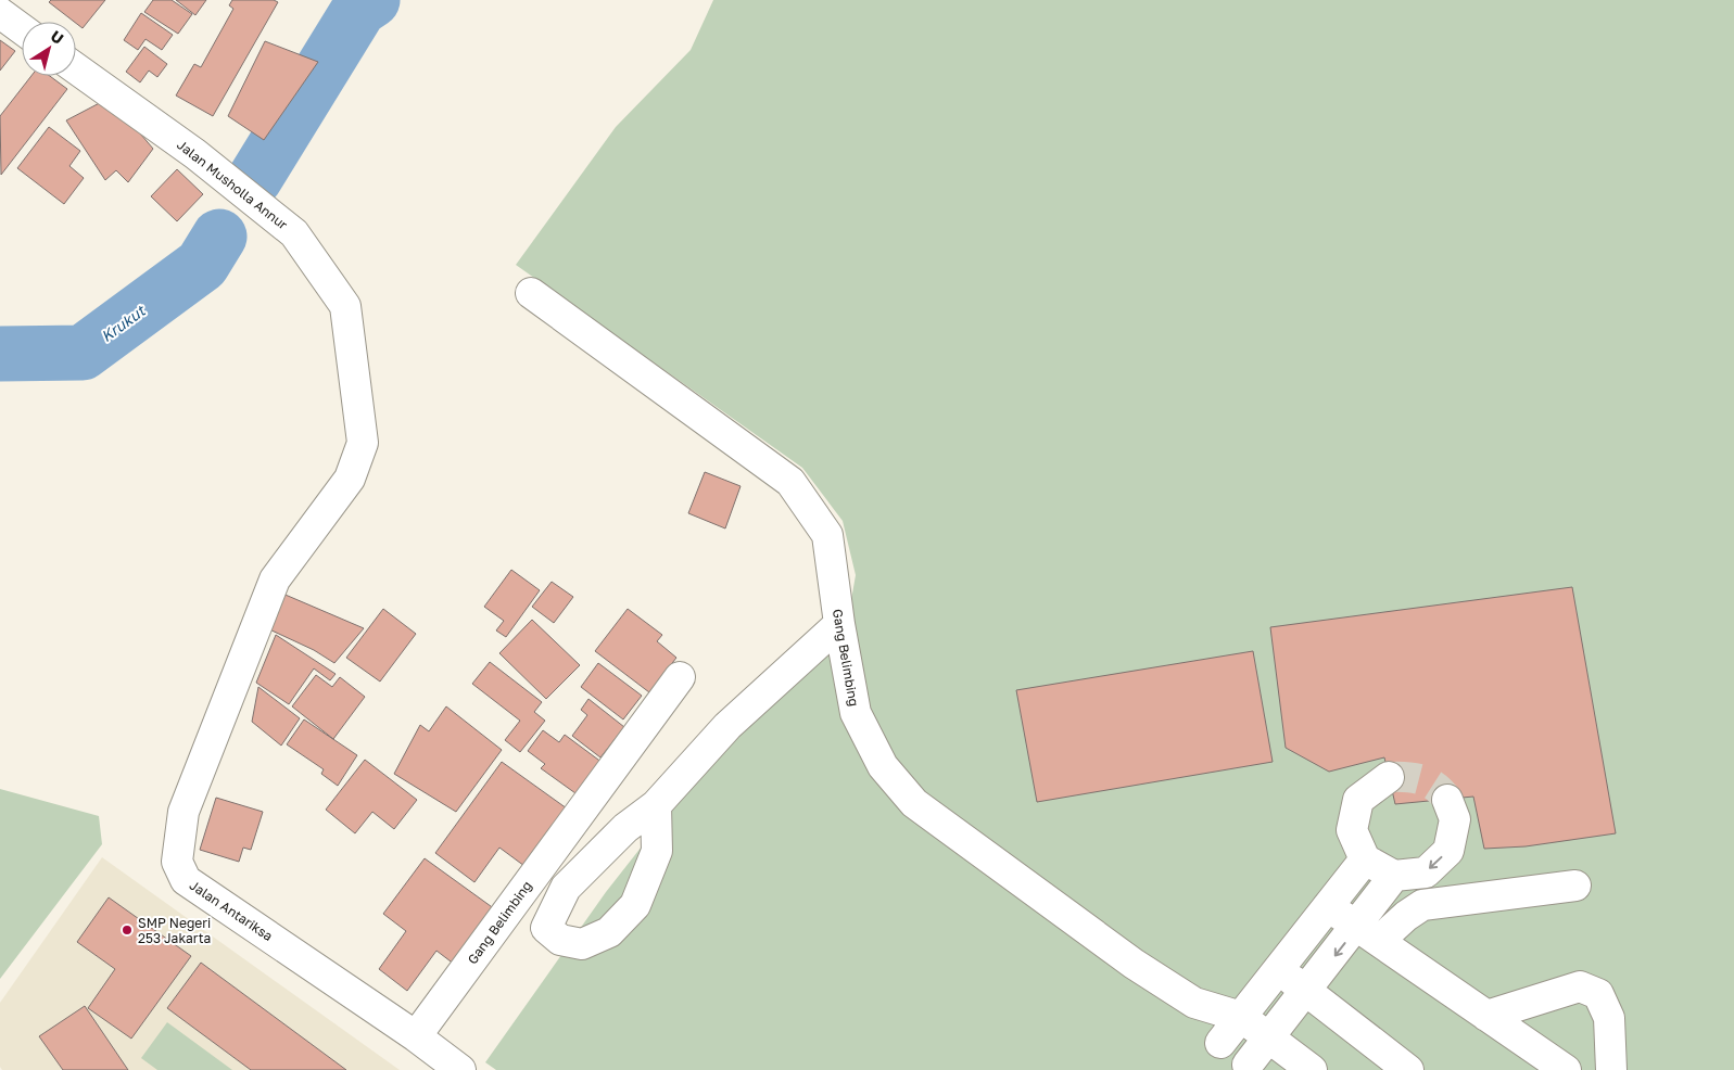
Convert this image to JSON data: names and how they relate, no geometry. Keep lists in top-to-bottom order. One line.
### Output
{"streets":{"street":["Jalan Musholla Annur","Gang Belimbing","Jalan Antariksa"]},"crossings":[["Jalan Musholla Annur","Jalan Antariksa"],["Gang Belimbing","Jalan Antariksa"]],"water":["Krukut"],"places":["SMP Negeri 253 Jakarta"],"north":"top right"}
